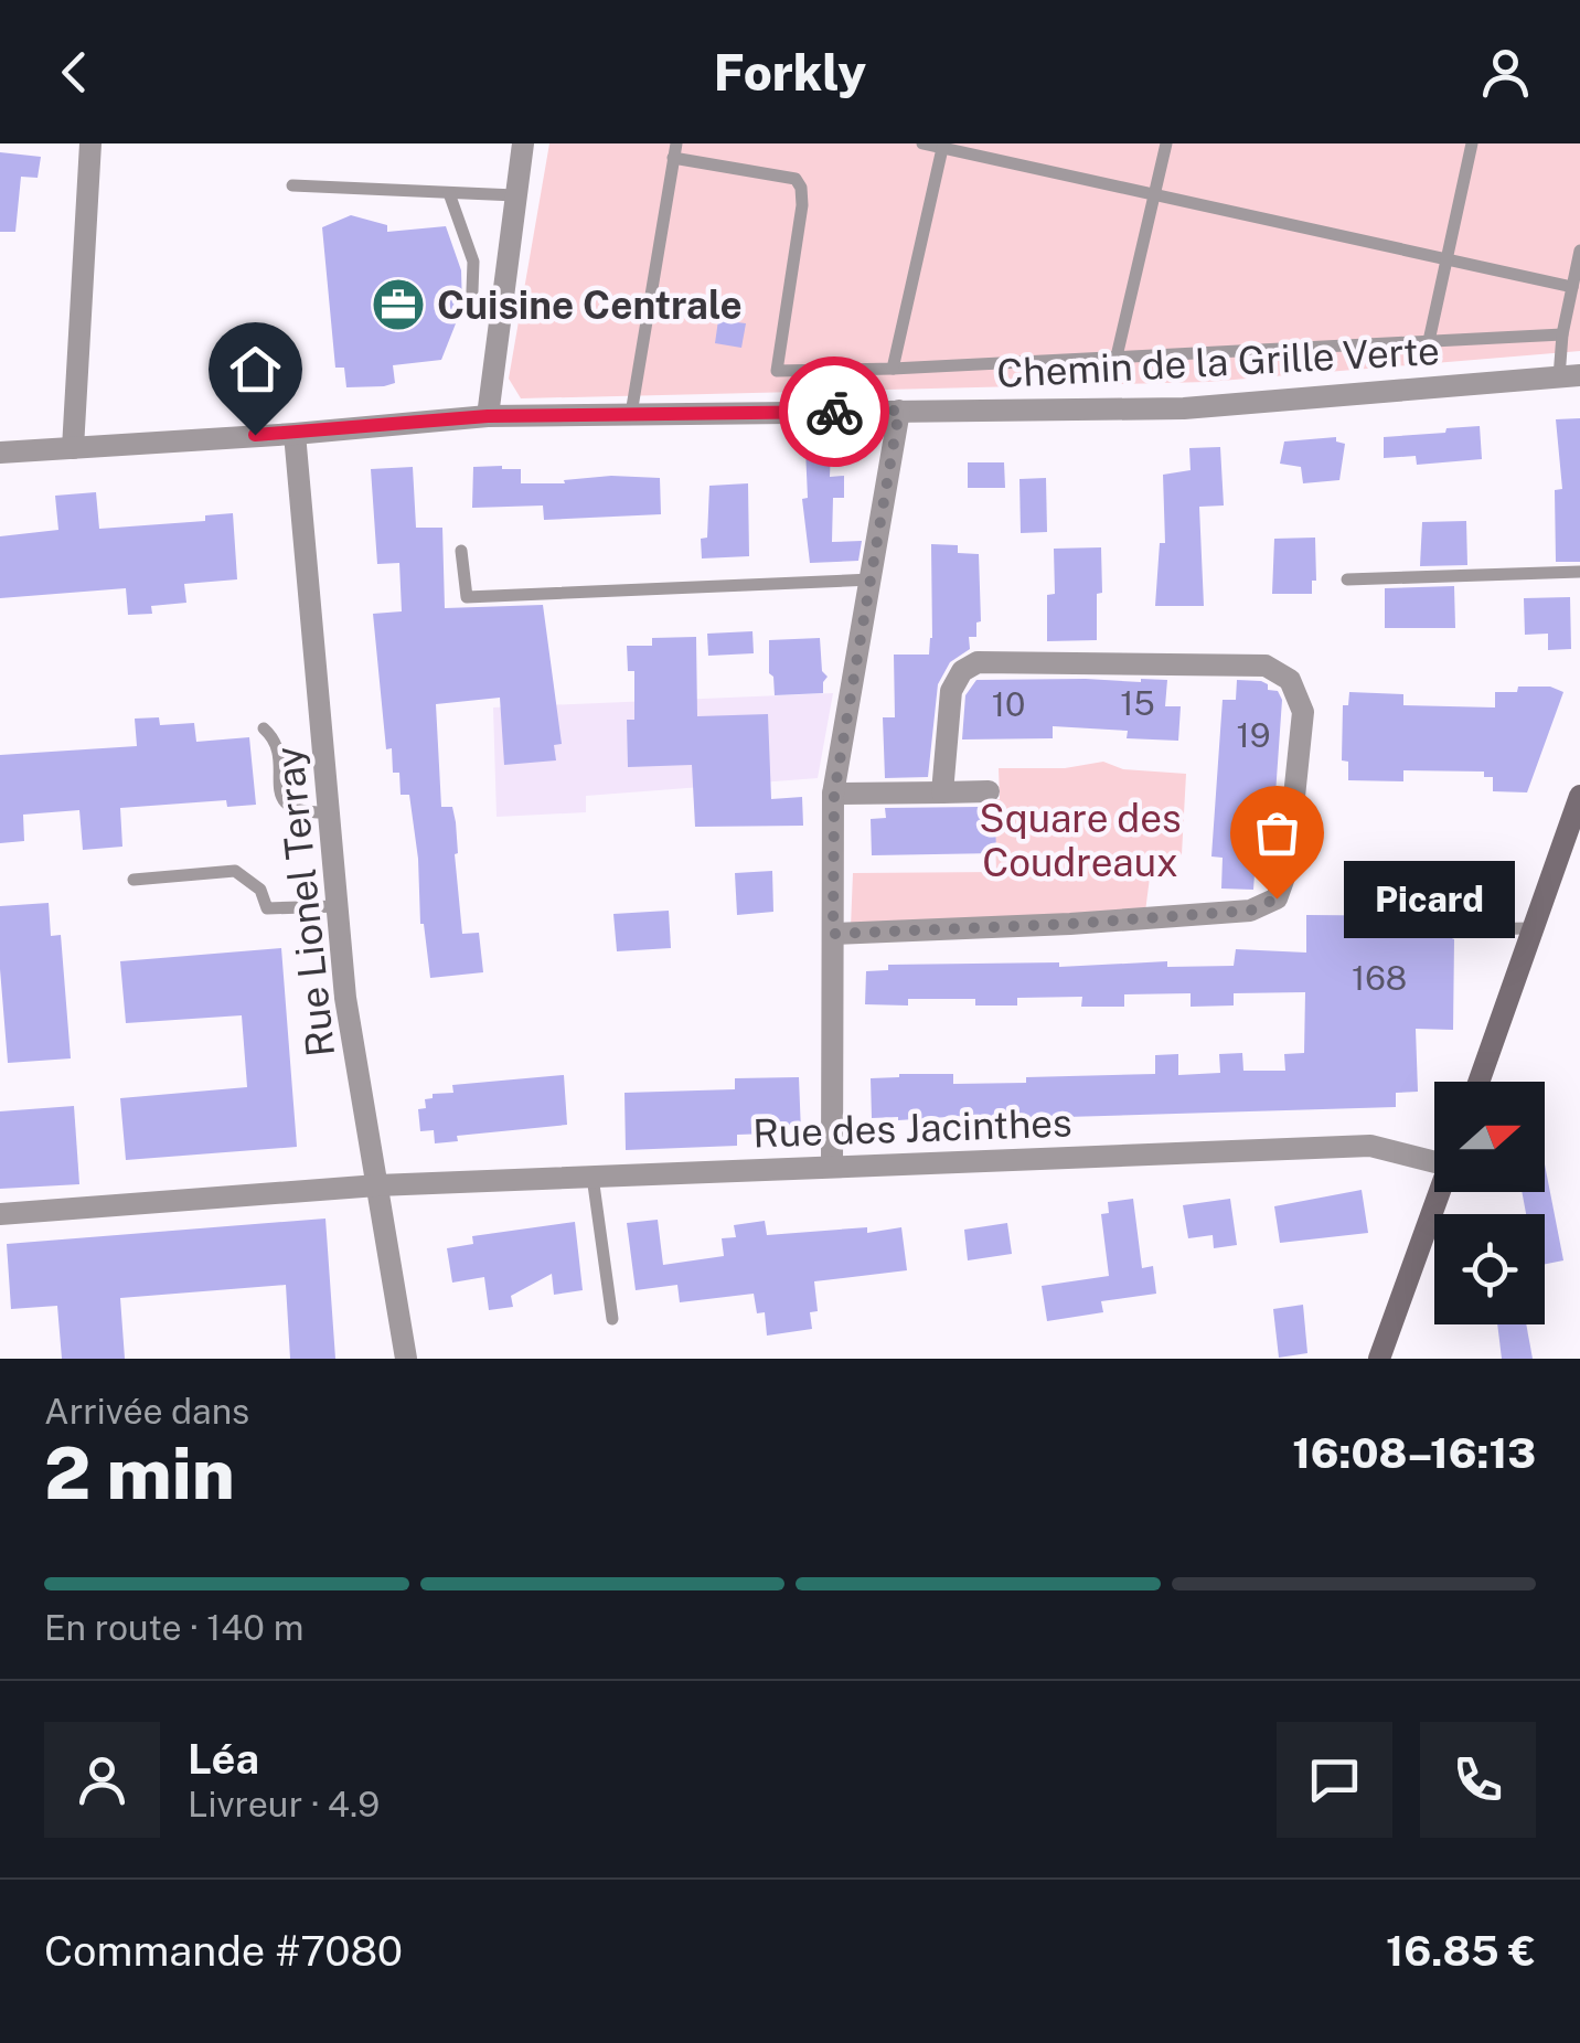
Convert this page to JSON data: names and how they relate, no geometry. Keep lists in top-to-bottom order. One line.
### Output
{"streets":{"street":["Chemin de la Grille Verte","Rue Lionel Terray","Rue des Jacinthes"]},"crossings":[["Chemin de la Grille Verte","Rue Lionel Terray"],["Rue Lionel Terray","Rue des Jacinthes"]],"parks":["Square des Coudreaux"],"places":{"office":["Cuisine Centrale"],"other":["Picard"]},"house_numbers":["15","10","19","168"],"north":"right","page":{"header":"Forkly","bubble":"Picard","heading":["2 min","Arrivée dans","16:08–16:13"],"panel":["Léa","Livreur · 4.9","Commande #7080","16.85 €"],"bar":"En route · 140 m"}}
